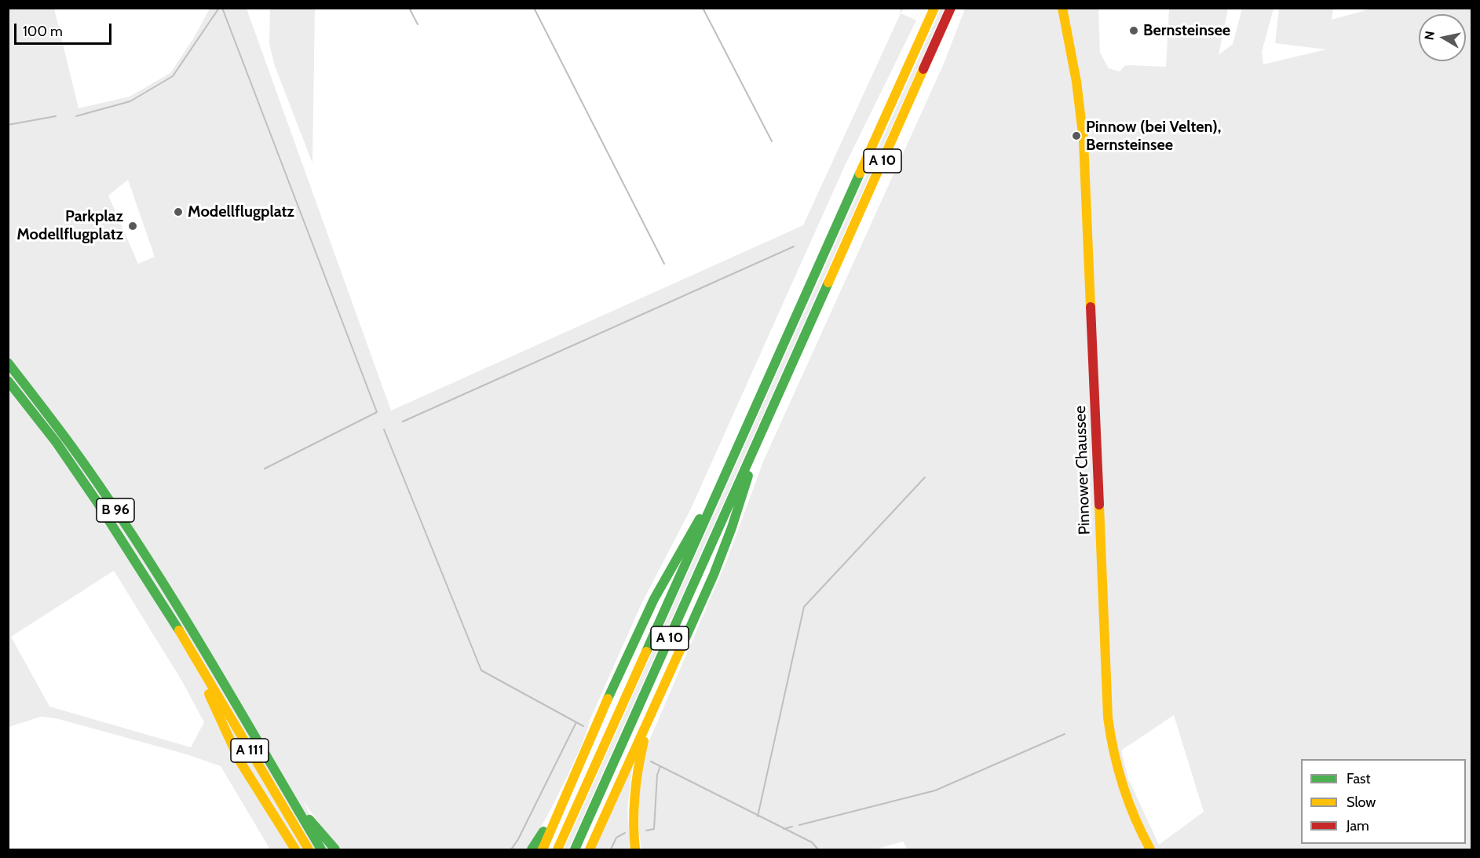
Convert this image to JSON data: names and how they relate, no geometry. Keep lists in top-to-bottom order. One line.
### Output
{"streets":{"main road":["A 10","Pinnower Chaussee","B 96","A 111"]},"crossings":[["B 96","A 111"]],"places":["Bernsteinsee","Pinnow (bei Velten), Bernsteinsee","Modellflugplatz","Parkplaz Modellflugplatz"],"legend":["Fast","Slow","Jam"],"scale_bar":"100 m","north":"left"}
